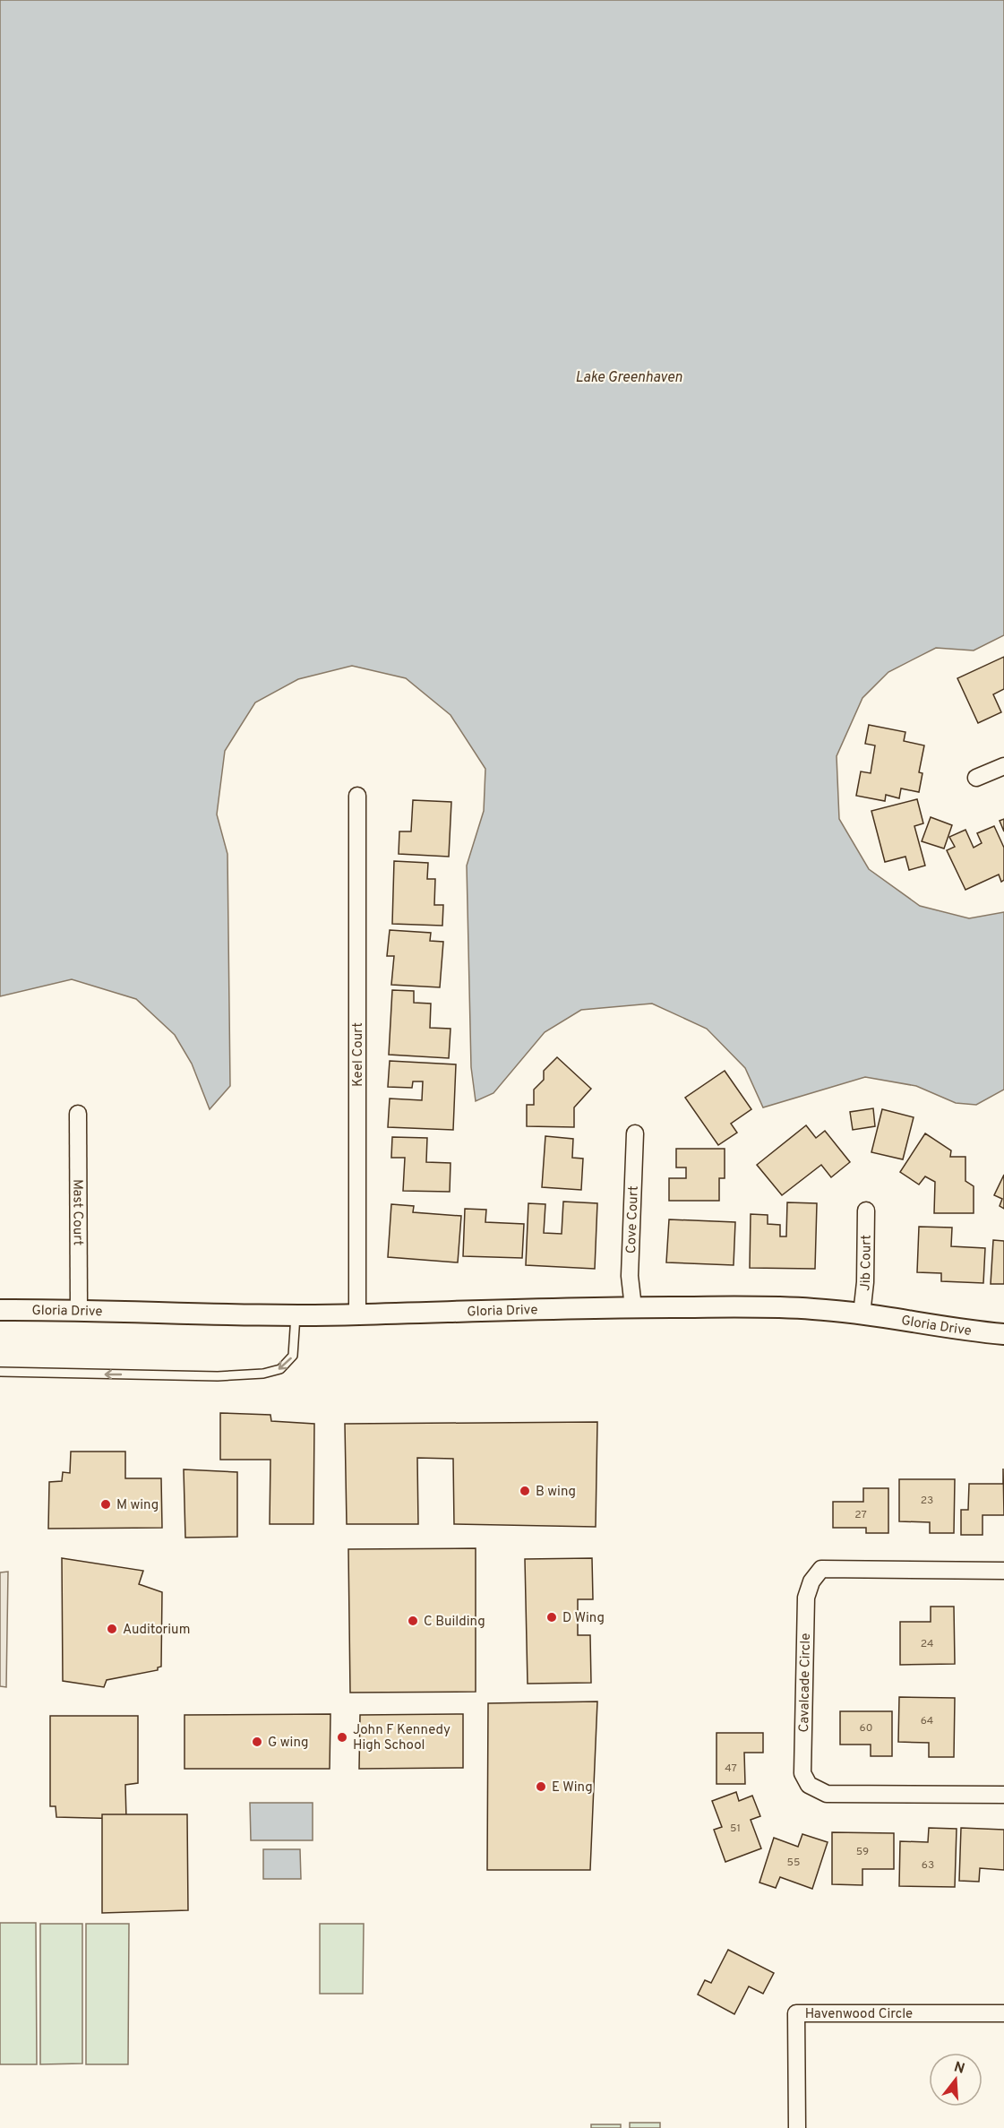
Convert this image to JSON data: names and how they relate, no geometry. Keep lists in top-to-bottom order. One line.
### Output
{"streets":{"street":["Keel Court","Mast Court","Cove Court","Jib Court","Gloria Drive","Cavalcade Circle","Havenwood Circle"]},"crossings":[["Keel Court","Gloria Drive"],["Mast Court","Gloria Drive"],["Cove Court","Gloria Drive"],["Jib Court","Gloria Drive"]],"water":["Lake Greenhaven"],"places":["B wing","M wing","D Wing","C Building","Auditorium","John F Kennedy High School","G wing","E Wing"],"house_numbers":["23","27","24","64","60","47","51","59","55","63"],"north":"top"}
